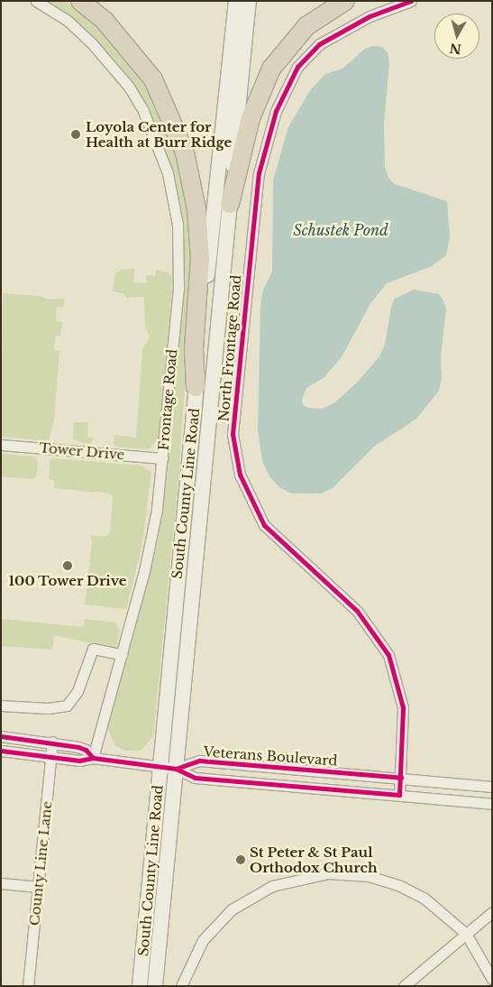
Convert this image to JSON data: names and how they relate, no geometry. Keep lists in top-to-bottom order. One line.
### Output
{"streets":{"main road":["South County Line Road"],"street":["North Frontage Road","Frontage Road","Tower Drive","Veterans Boulevard","County Line Lane"]},"crossings":[["North Frontage Road","Veterans Boulevard"],["Frontage Road","Tower Drive"],["South County Line Road","Veterans Boulevard"]],"water":["Schustek Pond"],"places":["Loyola Center for Health at Burr Ridge","100 Tower Drive","St Peter & St Paul Orthodox Church"],"north":"bottom"}
